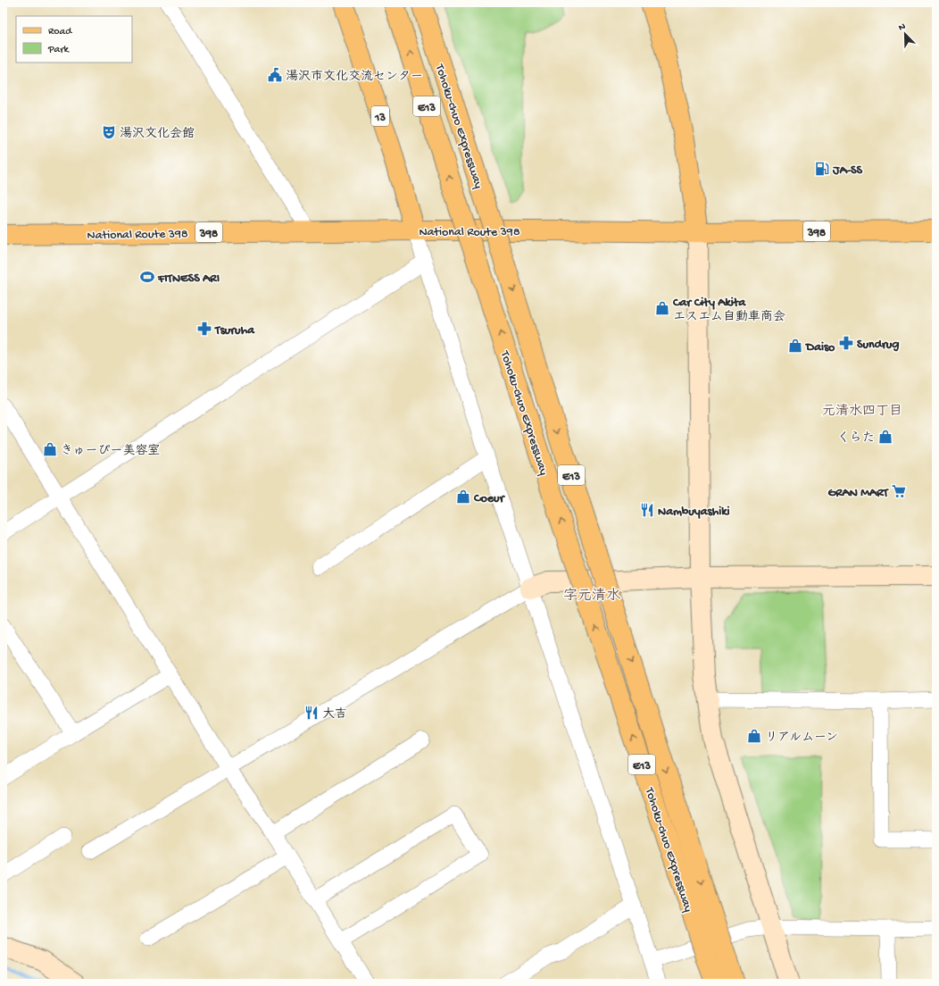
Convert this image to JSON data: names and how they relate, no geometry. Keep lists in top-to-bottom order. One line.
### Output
{"streets":{"main road":["E13","13","Tohoku-chuo Expressway","National Route 398","398"]},"crossings":[["13","National Route 398"]],"districts":["元清水四丁目","字元清水"],"places":{"public building":["湯沢市文化交流センター"],"theatre":["湯沢文化会館"],"fuel station":["JA-SS"],"sports":["FITNESS ARI"],"shop":["Car City Akita エスエム自動車商会","Daiso","くらた","きゅーぴー美容室","Coeur","リアルムーン"],"pharmacy":["Tsuruha","Sundrug"],"supermarket":["GRAN MART"],"restaurant":["Nambuyashiki","大吉"]},"legend":["Road","Park"],"north":"top left"}
